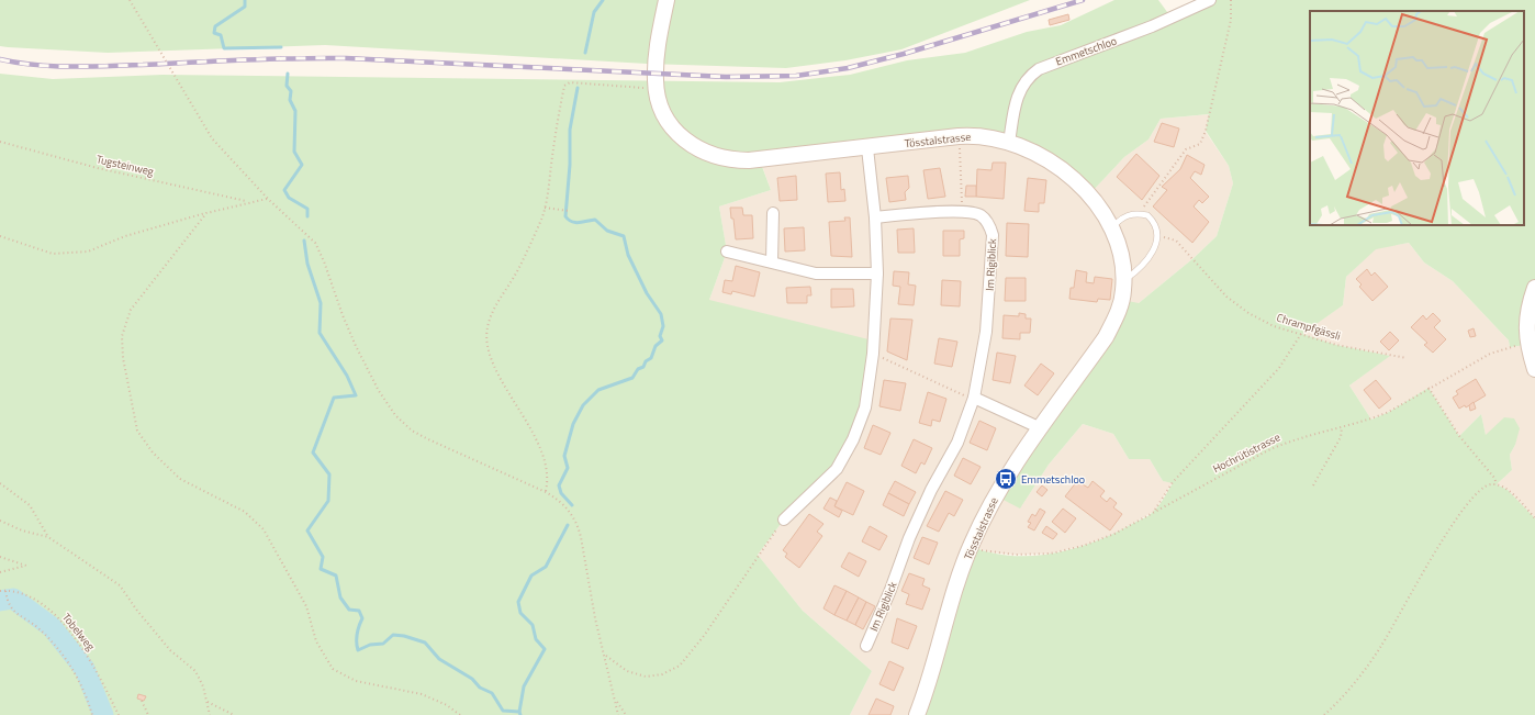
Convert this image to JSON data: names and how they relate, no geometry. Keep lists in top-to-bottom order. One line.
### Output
{"streets":{"main road":["Tösstalstrasse"],"street":["Emmetschloo","Im Rigiblick"],"path":["Tugsteinweg","Chrampfgässli","Hochrütistrasse","Tobelweg"]},"crossings":[["Emmetschloo","Tösstalstrasse"],["Tösstalstrasse","Hochrütistrasse"]],"places":{"bus stop":["Emmetschloo"]}}
